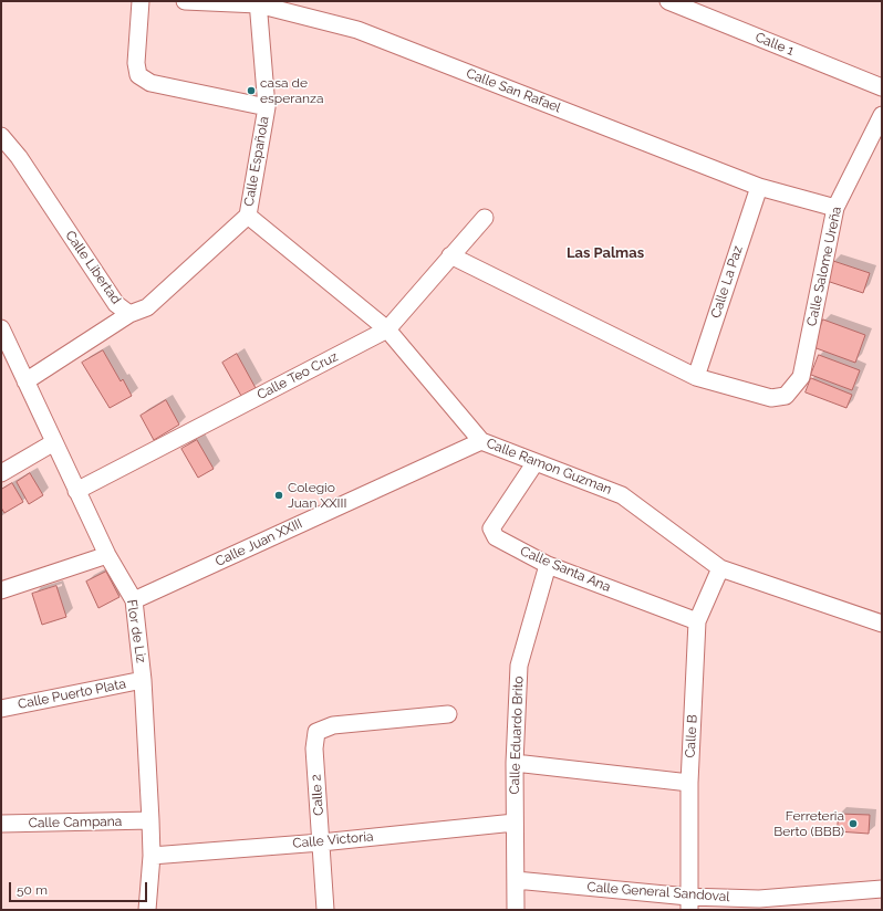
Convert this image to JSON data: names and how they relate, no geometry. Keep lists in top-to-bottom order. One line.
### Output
{"streets":{"street":["Calle 1","Calle San Rafael","Calle Española","Calle Salome Ureña","Calle Libertad","Calle La Paz","Calle Teo Cruz","Calle Ramon Guzman","Calle Juan XXIII","Calle Santa Ana","Flor de Liz","Calle Puerto Plata","Calle Eduardo Brito","Calle B","Calle 2","Calle Campana","Calle Victoria","Calle General Sandoval"]},"crossings":[["Calle San Rafael","Calle Española"],["Calle San Rafael","Calle Salome Ureña"],["Calle San Rafael","Calle La Paz"],["Calle Española","Calle Libertad"],["Calle Española","Calle Ramon Guzman"],["Calle Salome Ureña","Calle La Paz"],["Calle Libertad","Calle Ramon Guzman"],["Calle Teo Cruz","Calle Ramon Guzman"],["Calle Teo Cruz","Flor de Liz"],["Calle Ramon Guzman","Calle Juan XXIII"],["Calle Ramon Guzman","Calle Santa Ana"],["Calle Ramon Guzman","Calle B"],["Calle Juan XXIII","Flor de Liz"],["Calle Santa Ana","Calle Eduardo Brito"],["Calle Santa Ana","Calle B"],["Flor de Liz","Calle Puerto Plata"],["Flor de Liz","Calle Campana"],["Flor de Liz","Calle Victoria"],["Calle Eduardo Brito","Calle Victoria"],["Calle Eduardo Brito","Calle General Sandoval"],["Calle B","Calle General Sandoval"],["Calle 2","Calle Victoria"]],"districts":["Las Palmas"],"places":["casa de esperanza","Colegio Juan XXIII","Ferreteria Berto (BBB)"],"scale_bar":"50 m"}
